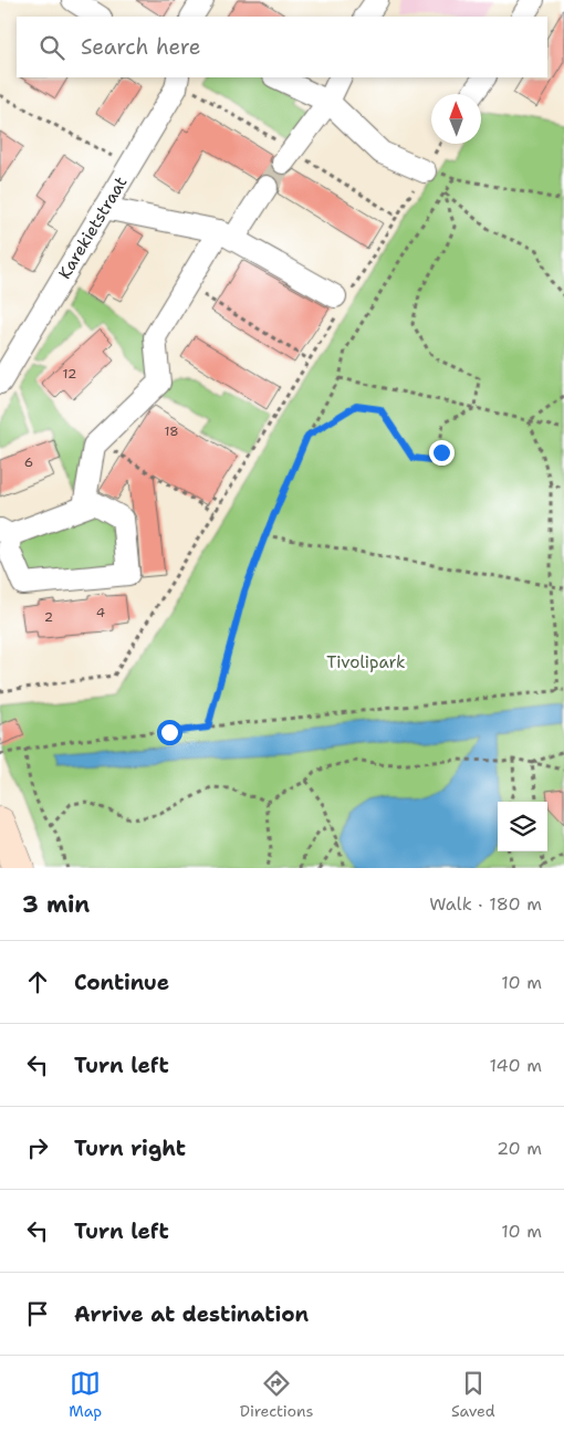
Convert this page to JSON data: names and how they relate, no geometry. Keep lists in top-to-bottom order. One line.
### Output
{"streets":{"street":["Karekietstraat"]},"parks":["Tivolipark"],"house_numbers":["12","18","6","4","2"],"north":"top","page":{"search":"Search here","heading":["3 min","Walk · 180 m"],"list":[["Continue","10 m"],["Turn left","140 m"],["Turn right","20 m"],["Turn left","10 m"],"Arrive at destination"],"nav":["Map","Directions","Saved"]}}
